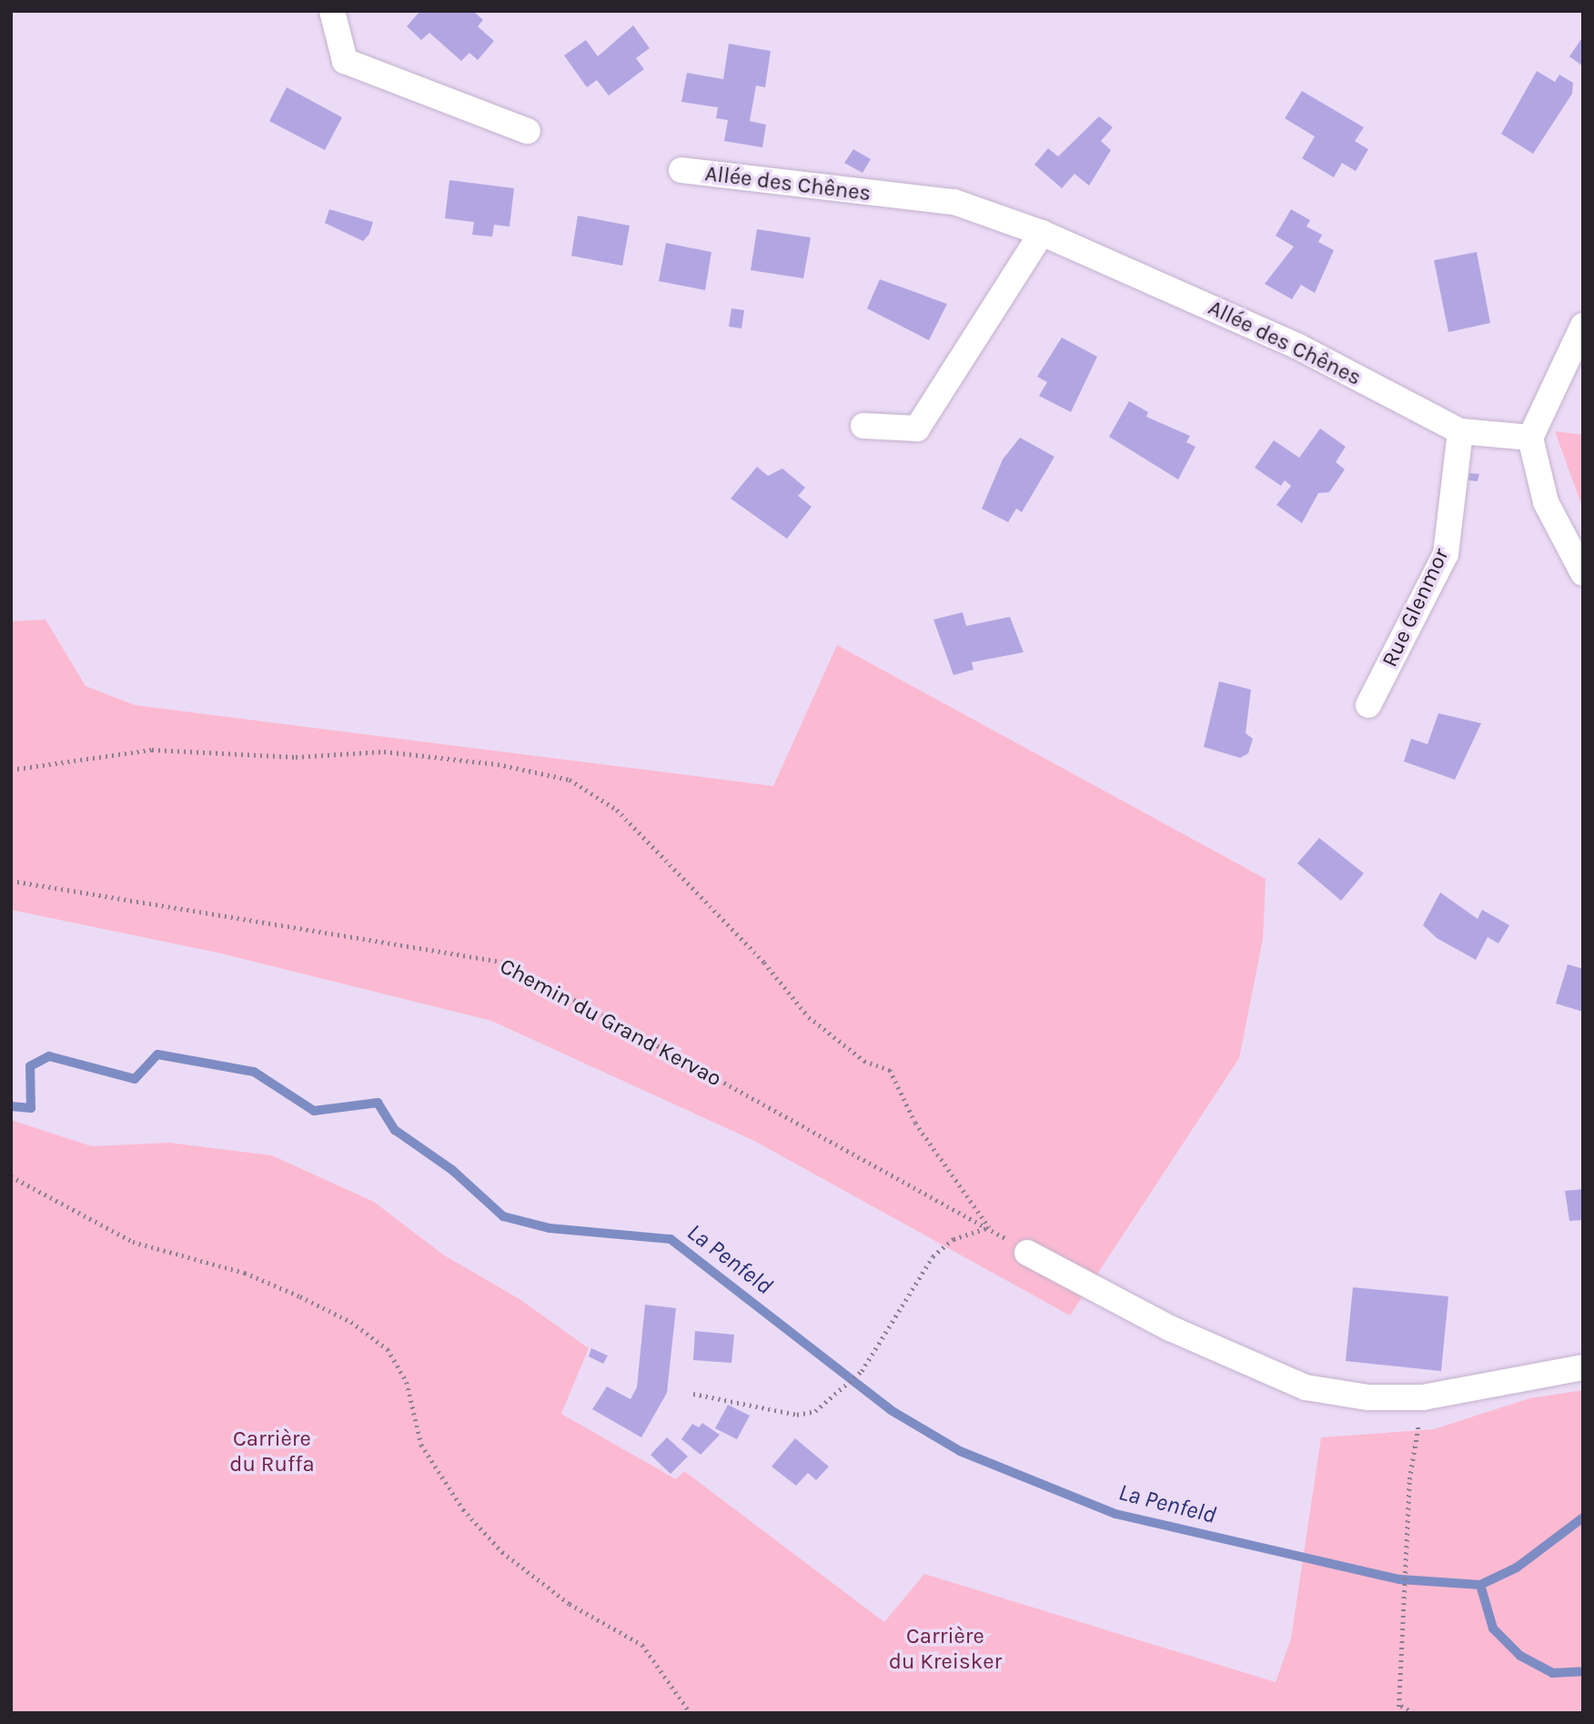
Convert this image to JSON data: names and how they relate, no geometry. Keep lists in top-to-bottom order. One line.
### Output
{"streets":{"street":["Allée des Chênes","Rue Glenmor"],"path":["Chemin du Grand Kervao"]},"crossings":[["Allée des Chênes","Rue Glenmor"]],"water":["La Penfeld"],"parks":["Carrière du Ruffa","Carrière du Kreisker"]}
